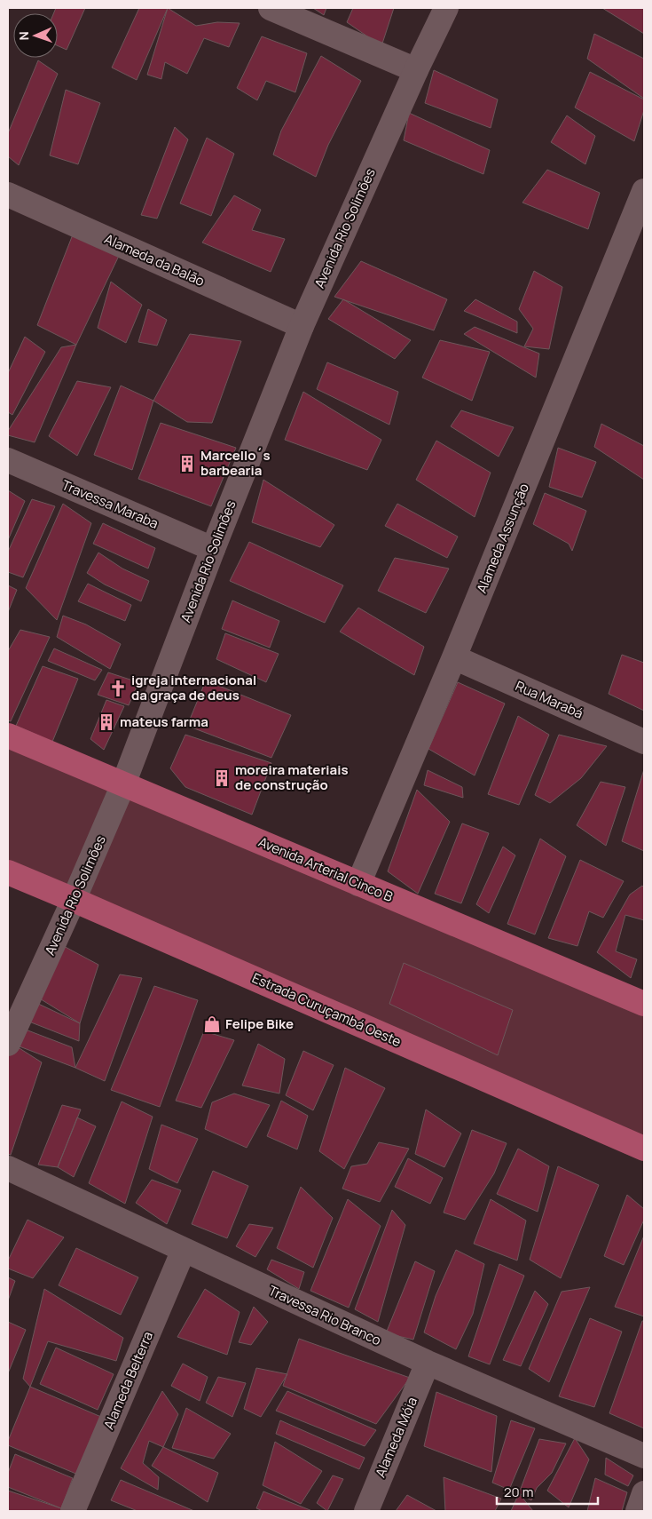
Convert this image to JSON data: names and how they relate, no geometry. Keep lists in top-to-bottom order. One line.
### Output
{"streets":{"main road":["Avenida Arterial Cinco B","Estrada Curuçambá Oeste"],"street":["Avenida Rio Solimões","Alameda da Balão","Travessa Maraba","Alameda Assunção","Rua Marabá","Travessa Rio Branco","Alameda Belterra","Alameda Móia"]},"crossings":[["Avenida Rio Solimões","Alameda da Balão"],["Avenida Rio Solimões","Travessa Maraba"],["Avenida Rio Solimões","Avenida Arterial Cinco B"],["Avenida Rio Solimões","Estrada Curuçambá Oeste"],["Alameda Assunção","Rua Marabá"],["Alameda Assunção","Avenida Arterial Cinco B"],["Travessa Rio Branco","Alameda Belterra"],["Travessa Rio Branco","Alameda Móia"]],"places":{"building":["Marcello´s barbearia","mateus farma","moreira materiais de construção"],"church":["igreja internacional da graça de deus"],"shop":["Felipe Bike"]},"scale_bar":"20 m","north":"left"}
